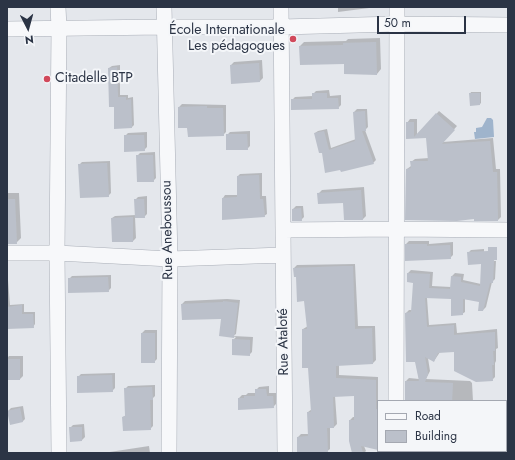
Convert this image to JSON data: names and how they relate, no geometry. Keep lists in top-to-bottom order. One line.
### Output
{"streets":{"street":["Rue Aneboussou","Rue Ataloté"]},"places":["École Internationale Les pédagogues","Citadelle BTP"],"legend":["Road","Building"],"scale_bar":"50 m","north":"bottom"}
